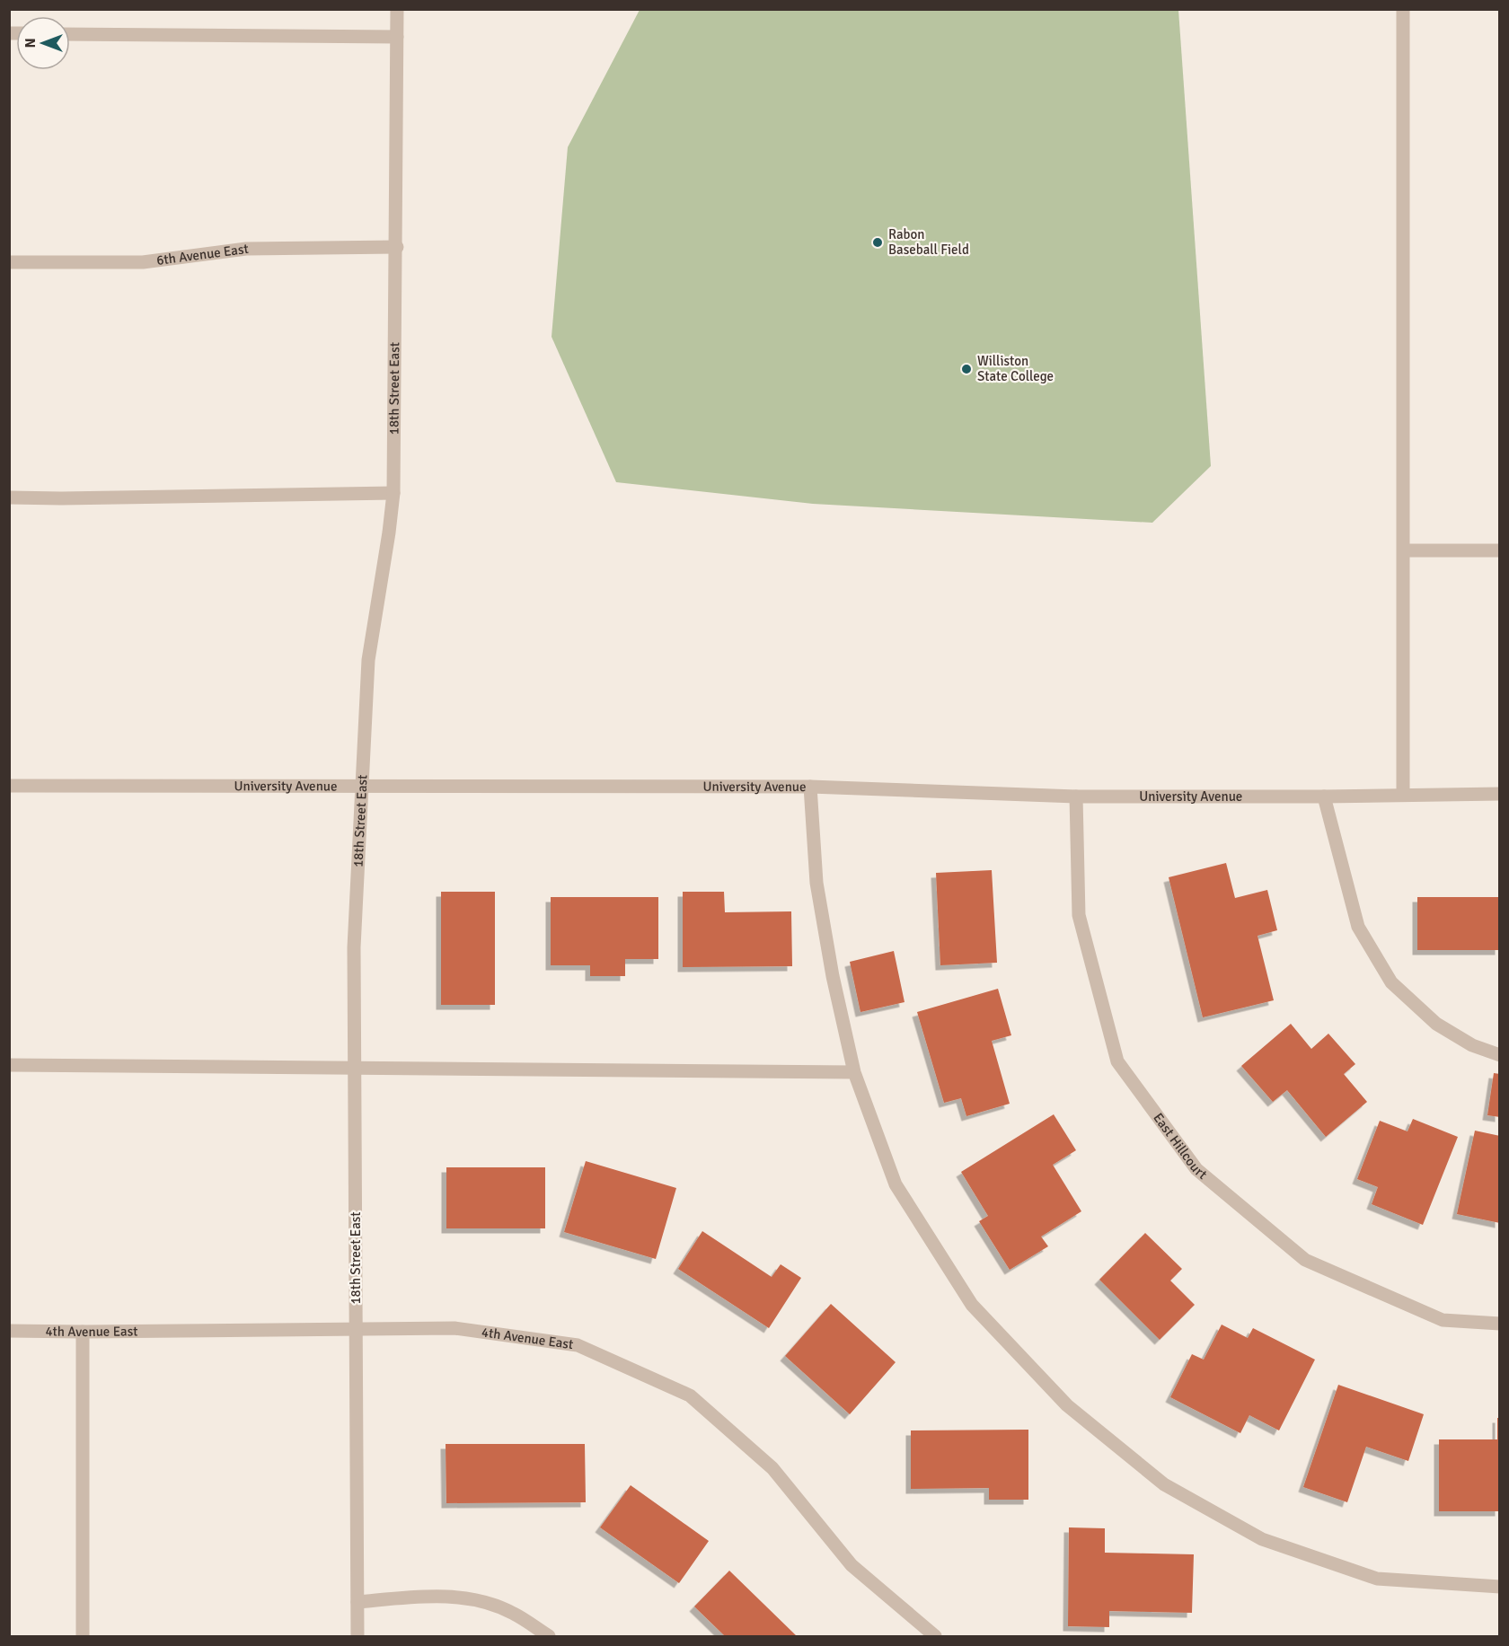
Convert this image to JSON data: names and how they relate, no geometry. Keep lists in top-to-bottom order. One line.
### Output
{"streets":{"street":["6th Avenue East","18th Street East","University Avenue","East Hillcourt","4th Avenue East"]},"crossings":[["6th Avenue East","18th Street East"],["18th Street East","University Avenue"],["18th Street East","4th Avenue East"],["University Avenue","East Hillcourt"]],"places":["Rabon Baseball Field","Williston State College"],"north":"left"}
